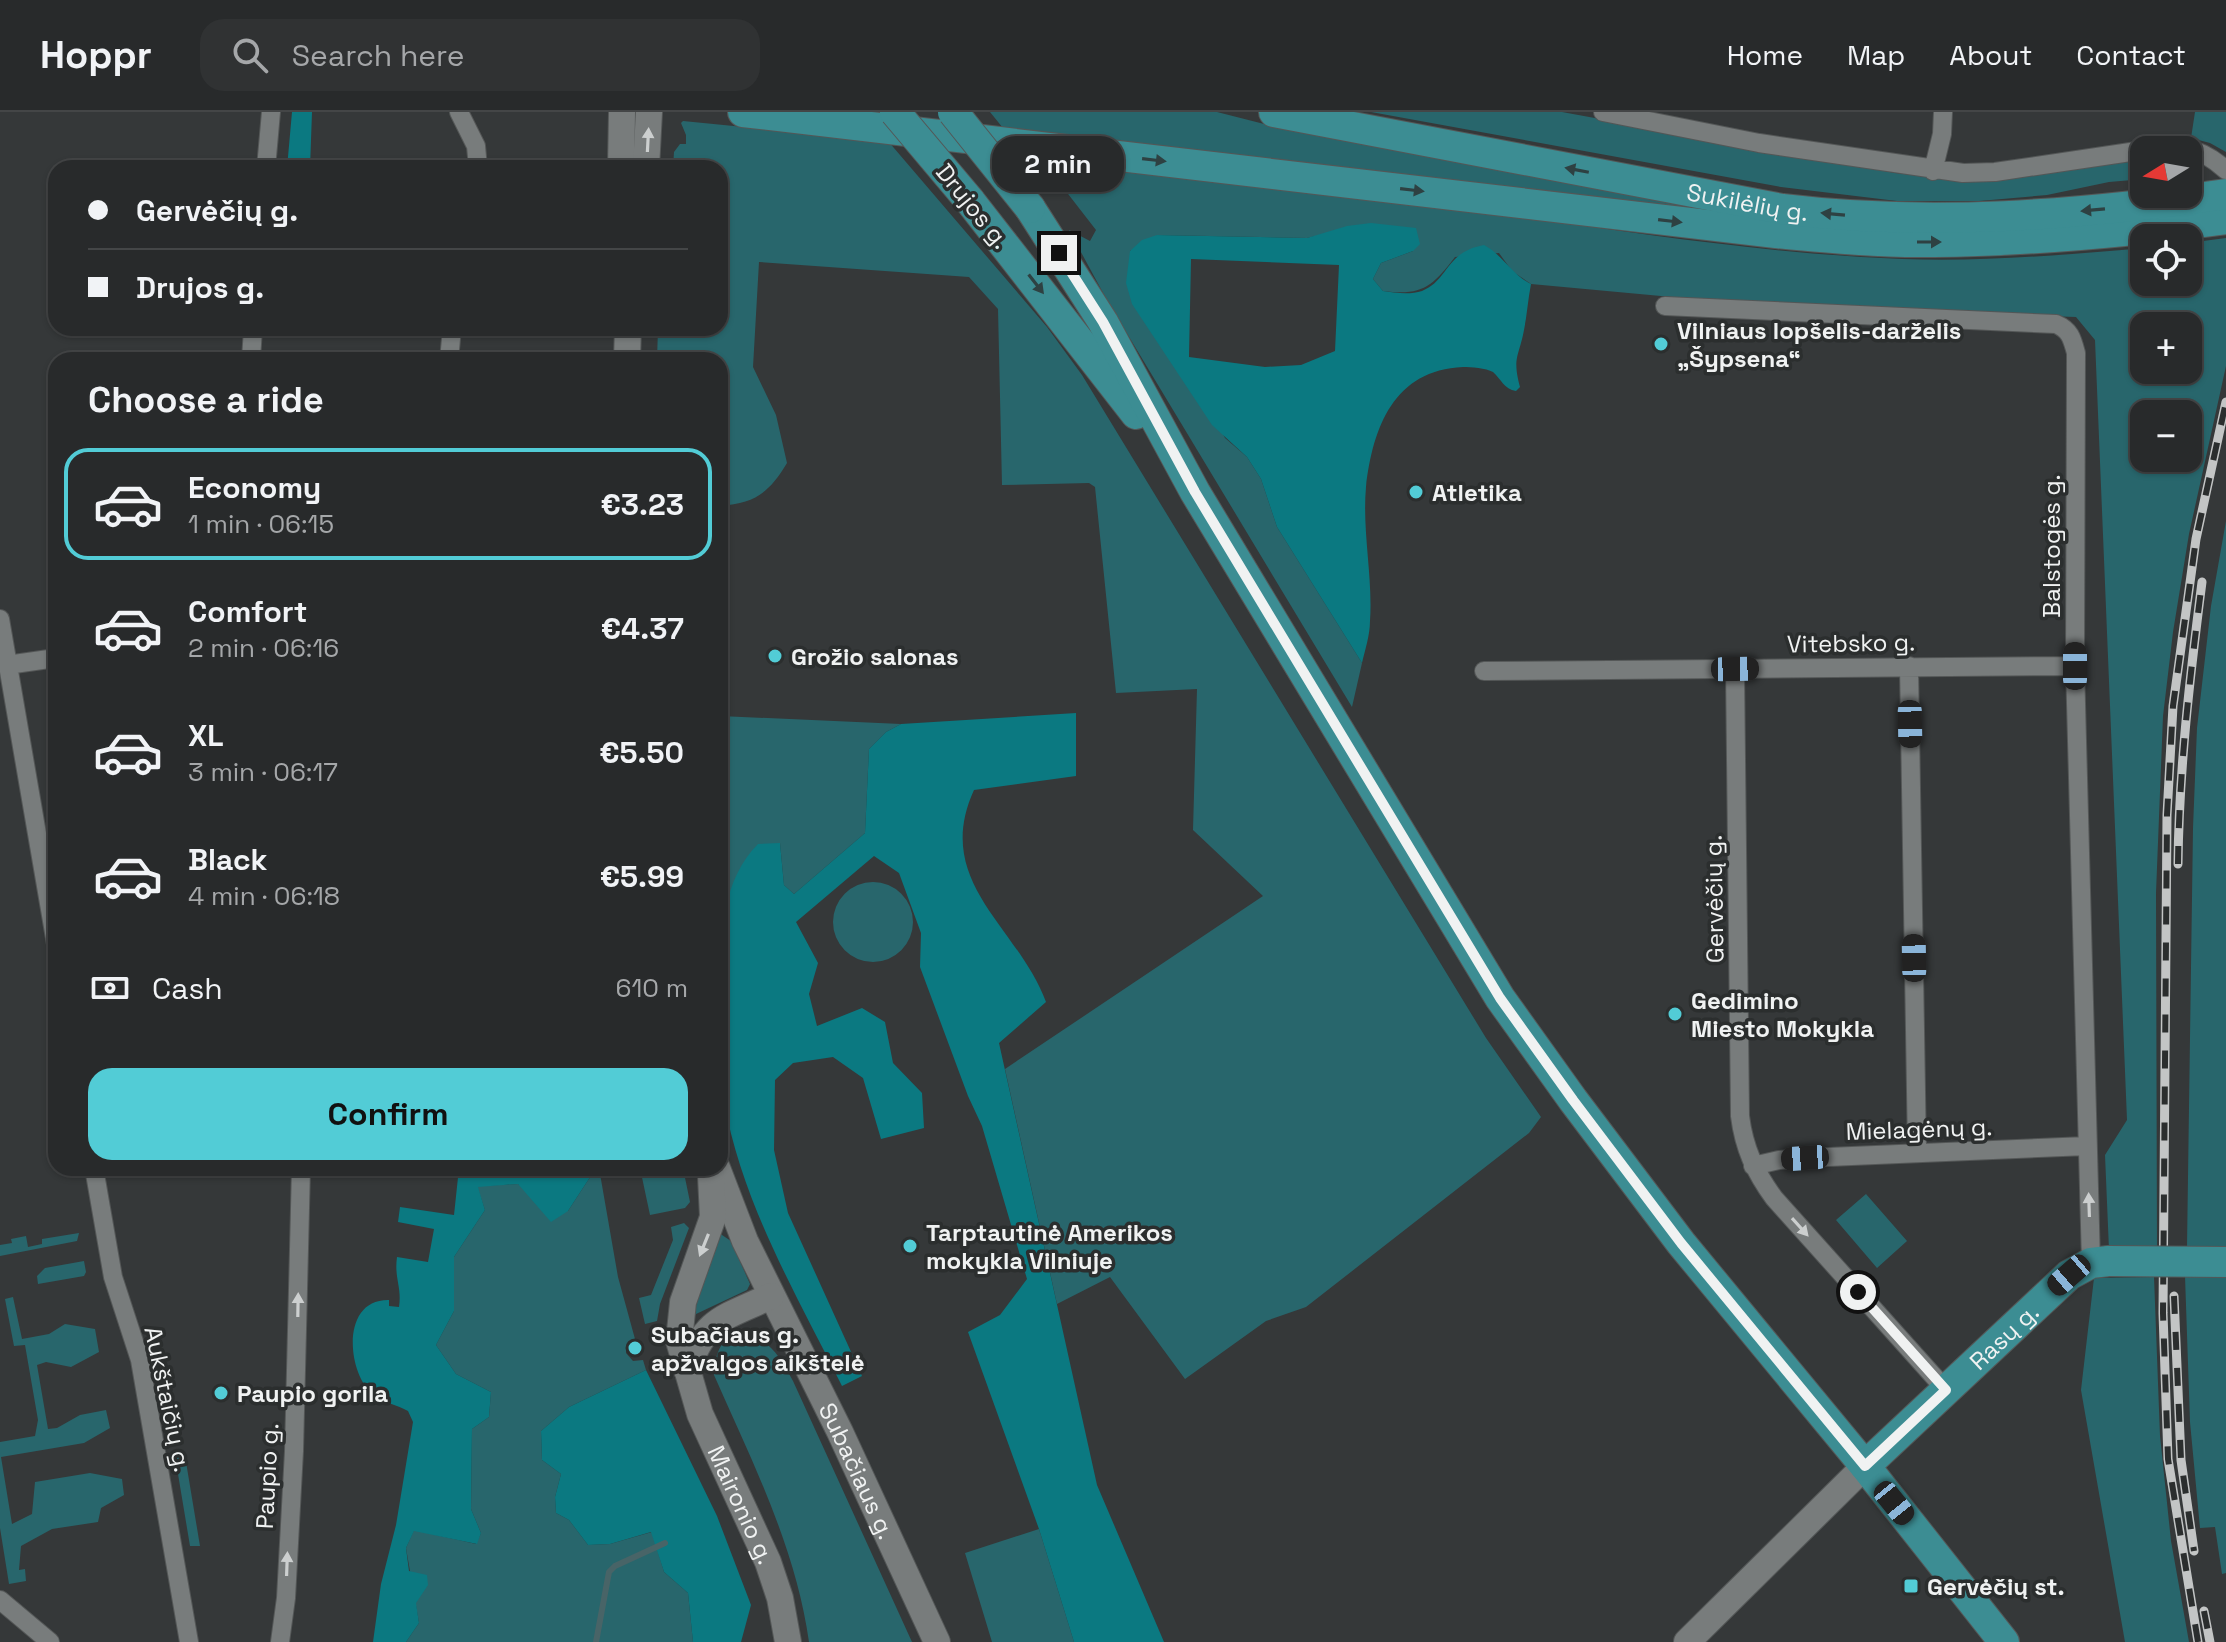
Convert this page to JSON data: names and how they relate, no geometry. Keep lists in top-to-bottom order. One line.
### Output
{"streets":{"main road":["Sukilėlių g.","Drujos g.","Rasų g.","Subačiaus g.","Maironio g."],"street":["Balstogės g.","Vitebsko g.","Gervėčių g.","Mielagėnų g.","Aukštaičių g.","Paupio g."]},"crossings":[["Drujos g.","Rasų g."],["Balstogės g.","Vitebsko g."],["Balstogės g.","Mielagėnų g."],["Balstogės g.","Rasų g."],["Vitebsko g.","Gervėčių g."],["Gervėčių g.","Mielagėnų g."],["Gervėčių g.","Rasų g."]],"one_way":["Gervėčių g.","Paupio g.","Maironio g."],"places":{"other":["Vilniaus lopšelis-darželis „Šypsena“","Atletika","Grožio salonas","Gedimino Miesto Mokykla","Tarptautinė Amerikos mokykla Vilniuje","Subačiaus g. apžvalgos aikštelė","Paupio gorila"],"transit":["Gervėčių st."]},"north":"left","page":{"header":"Hoppr","search":"Search here","nav":["Home","Map","About","Contact"],"map_buttons":["+","−"],"bubble":"2 min","banner":["Gervėčių g.","Drujos g."],"heading":"Choose a ride","list":[{"name":"Economy","note":"1 min · 06:15","value":"€3.23"},{"name":"Comfort","note":"2 min · 06:16","value":"€4.37"},{"name":"XL","note":"3 min · 06:17","value":"€5.50"},{"name":"Black","note":"4 min · 06:18","value":"€5.99"}],"pay":["Cash","610 m"],"buttons":"Confirm"}}
